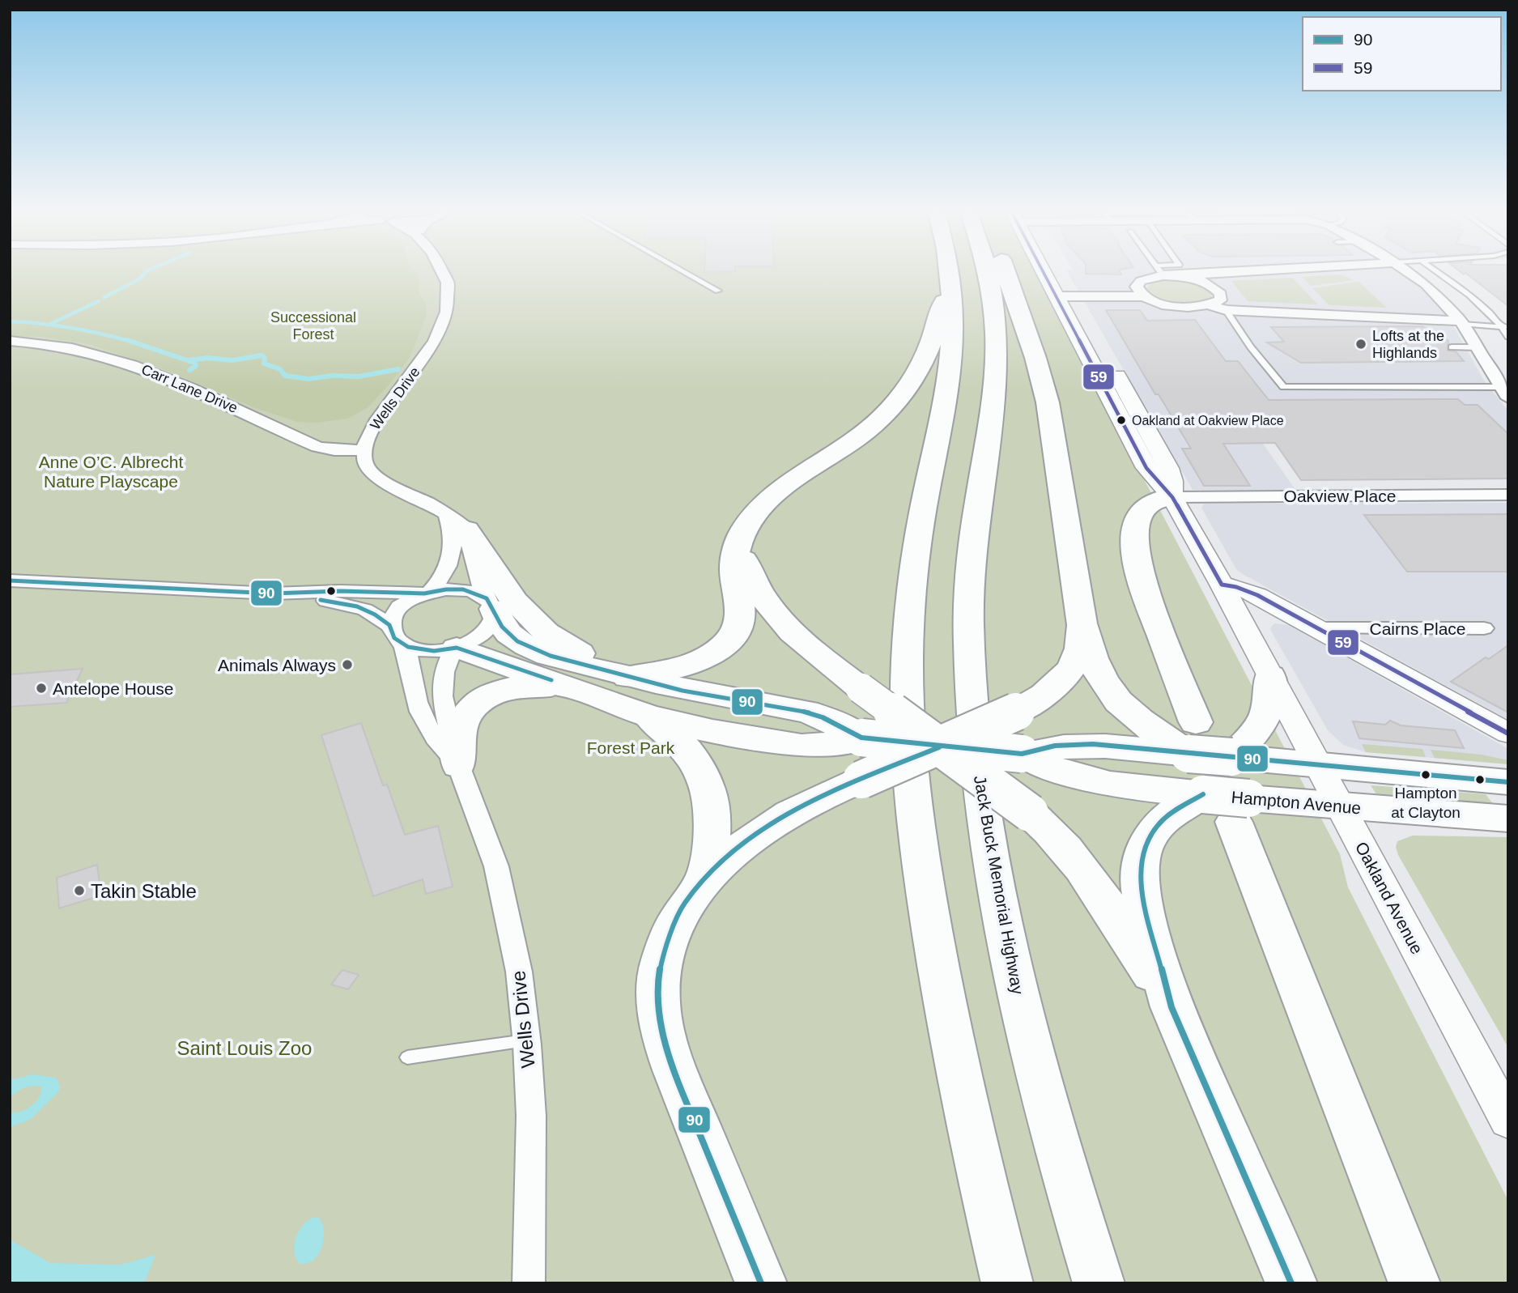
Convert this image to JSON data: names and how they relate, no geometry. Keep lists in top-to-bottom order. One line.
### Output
{"streets":{"main road":["Hampton Avenue","Jack Buck Memorial Highway"],"street":["Carr Lane Drive","Wells Drive","Oakview Place","Cairns Place","Oakland Avenue"]},"crossings":[["Carr Lane Drive","Wells Drive"],["Oakview Place","Oakland Avenue"],["Hampton Avenue","Oakland Avenue"]],"parks":["Successional Forest","Anne O’C. Albrecht Nature Playscape","Forest Park","Saint Louis Zoo"],"places":["Lofts at the Highlands","Oakland at Oakview Place","Animals Always","Antelope House","Hampton at Clayton","Takin Stable"],"lines":["transit line 59","transit line 90"],"legend":["90","59"]}
